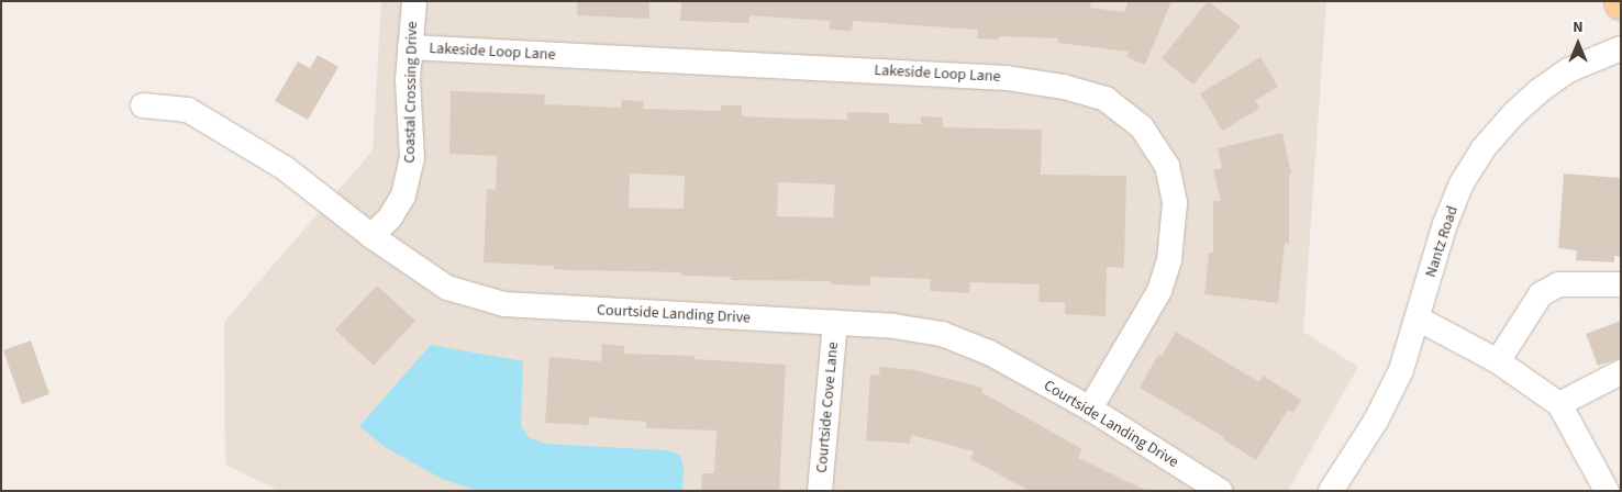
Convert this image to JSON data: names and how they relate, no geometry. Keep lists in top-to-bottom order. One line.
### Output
{"streets":{"street":["Lakeside Loop Lane","Coastal Crossing Drive","Nantz Road","Courtside Landing Drive","Courtside Cove Lane"]},"crossings":[["Lakeside Loop Lane","Coastal Crossing Drive"],["Lakeside Loop Lane","Courtside Landing Drive"],["Coastal Crossing Drive","Courtside Landing Drive"],["Courtside Landing Drive","Courtside Cove Lane"]],"north":"top"}
